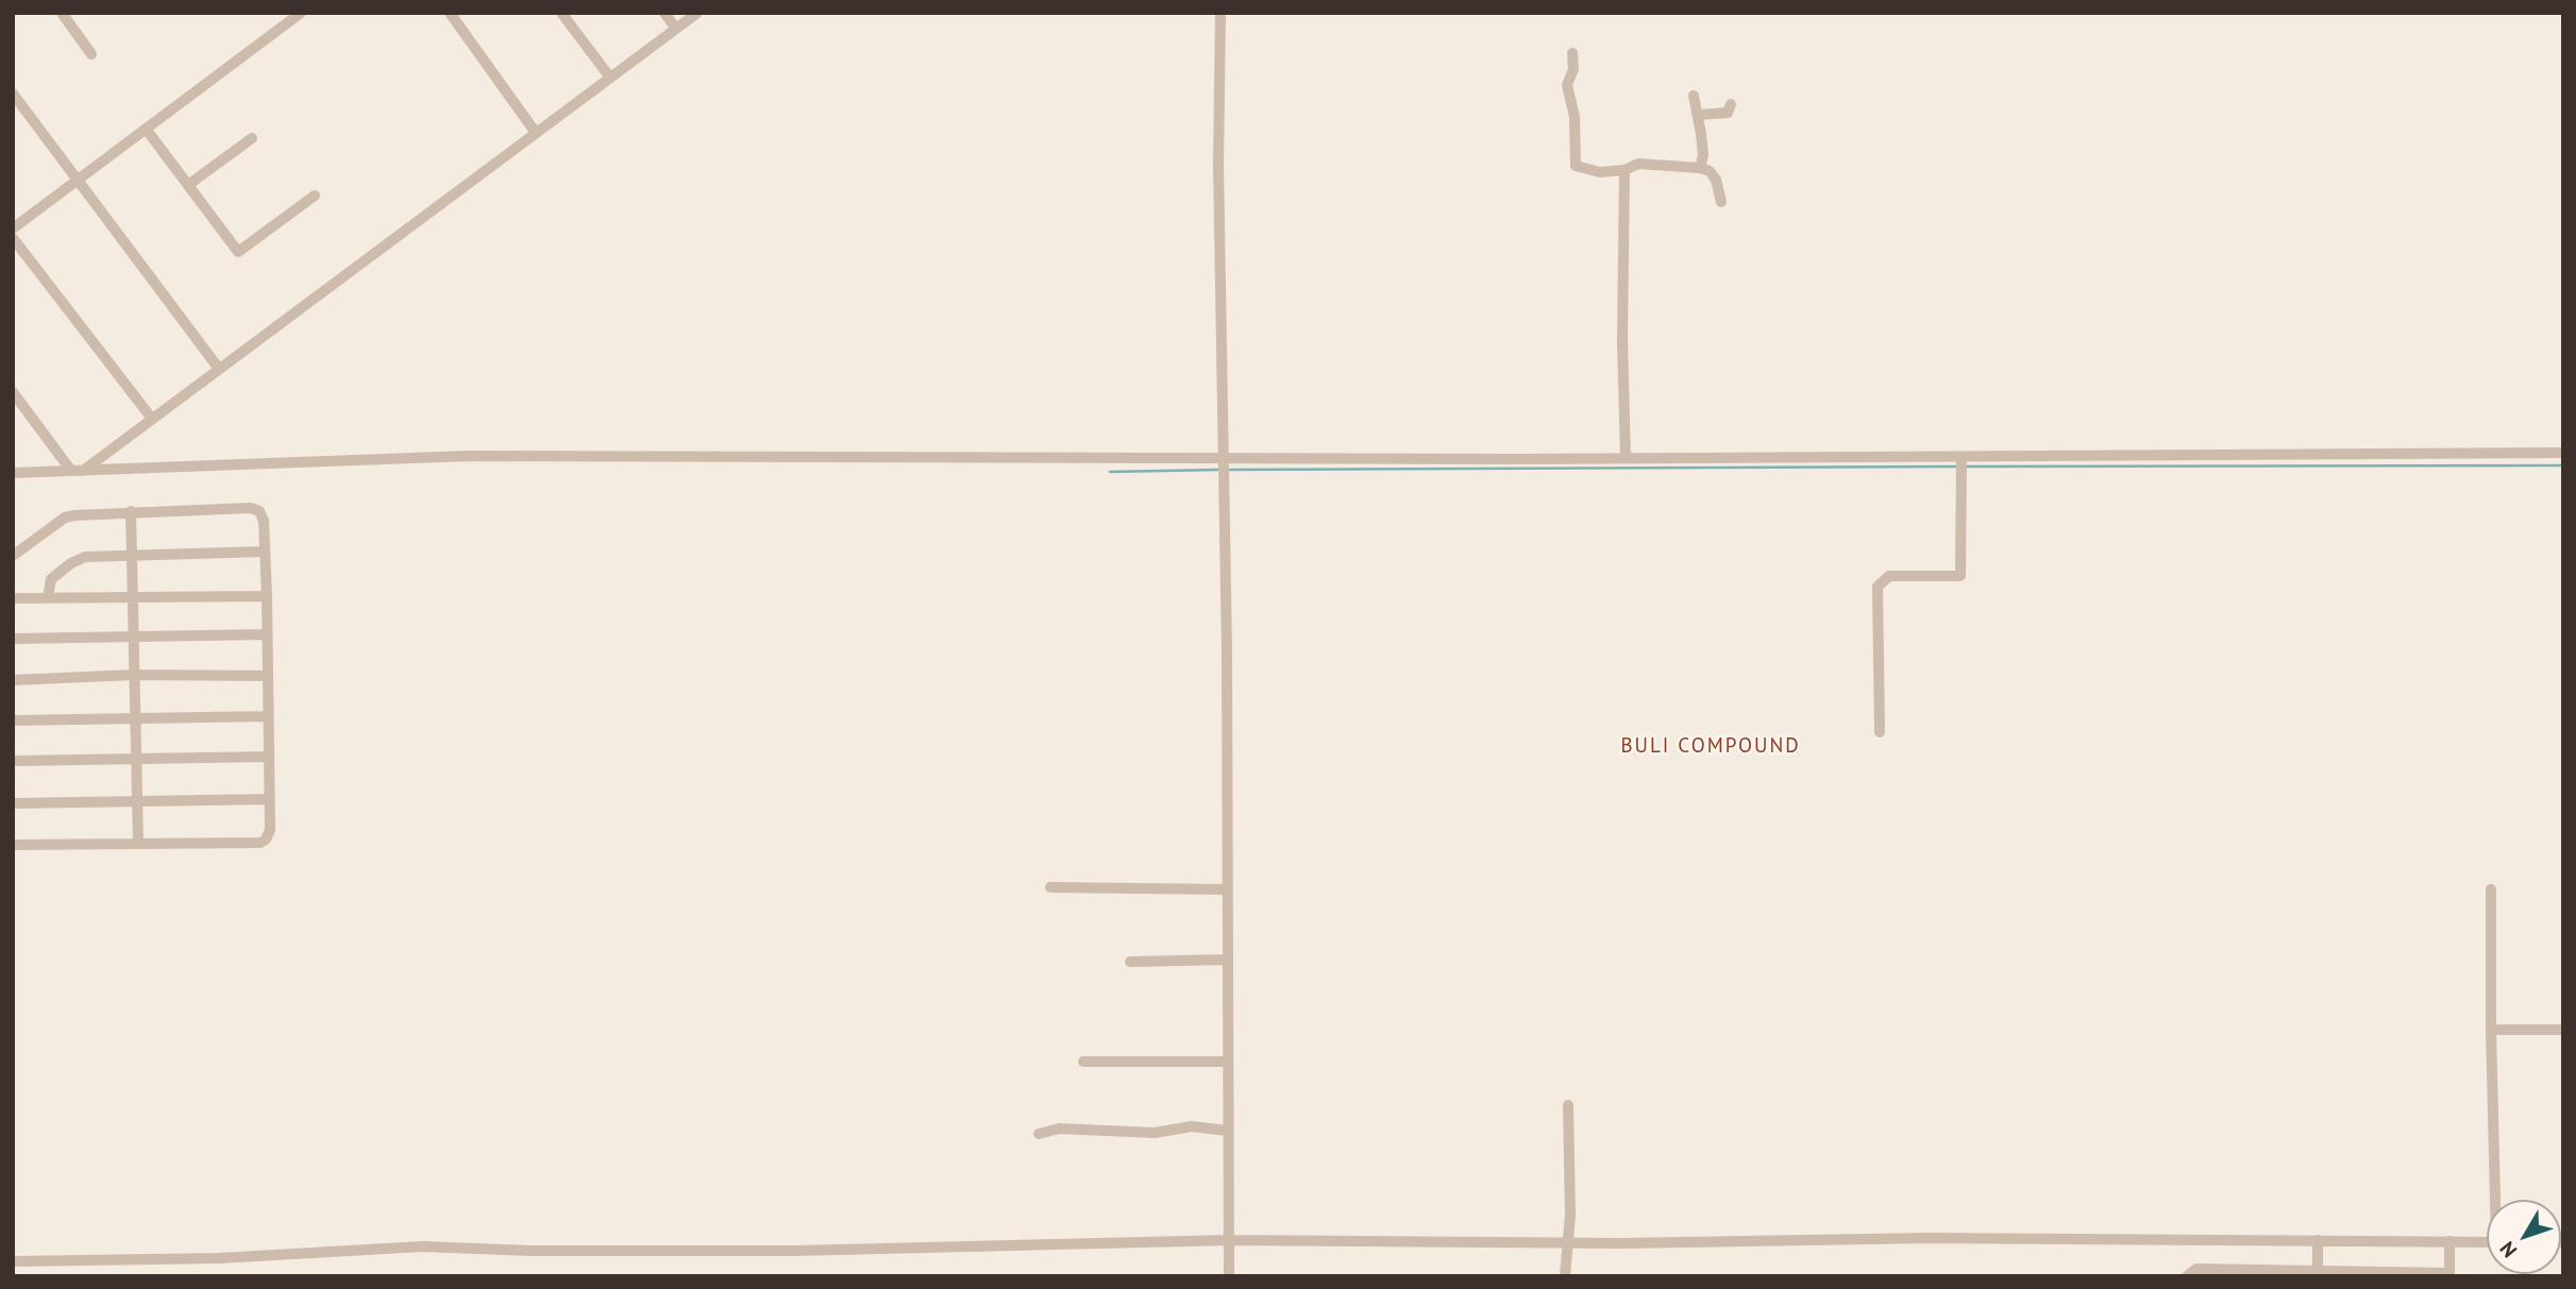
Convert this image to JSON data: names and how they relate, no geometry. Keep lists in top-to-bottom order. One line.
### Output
{"districts":["BULI COMPOUND"],"north":"bottom left"}
